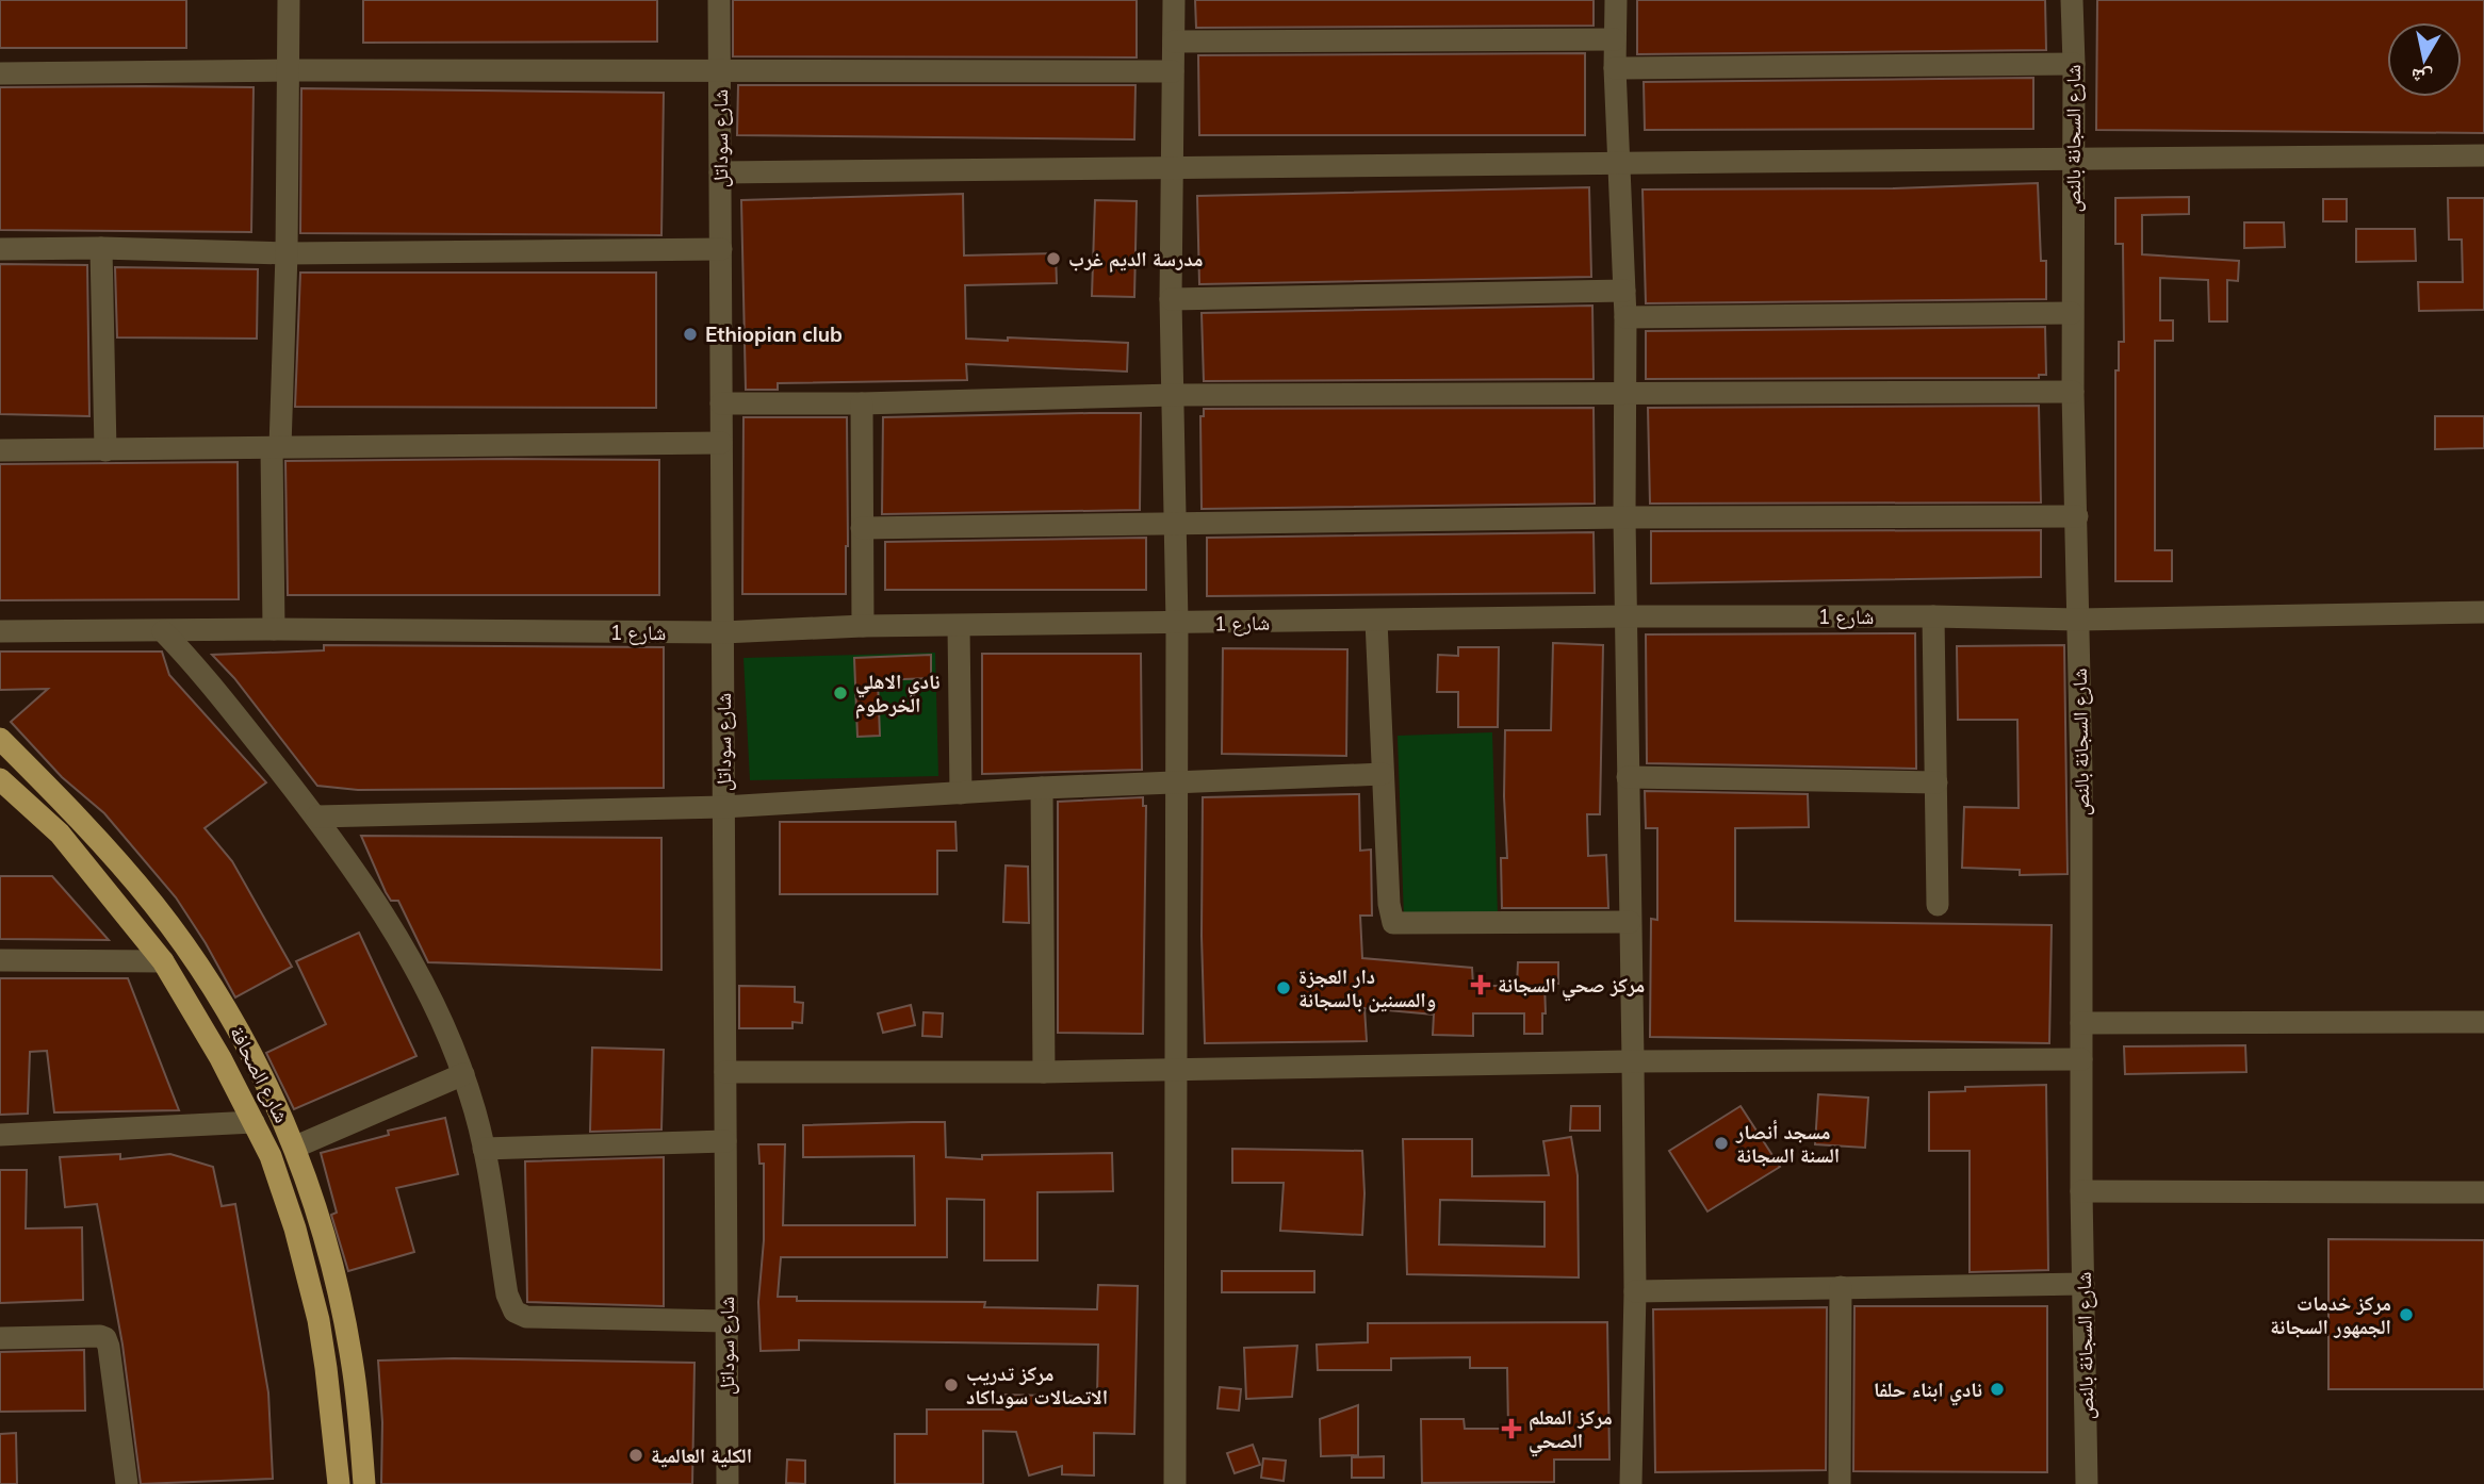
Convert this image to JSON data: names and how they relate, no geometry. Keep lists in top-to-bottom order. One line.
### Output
{"streets":{"main road":["شارع الصحافة"],"street":["شارع سوداتل","شارع السجانة بالنص","شارع 1"]},"crossings":[["شارع سوداتل","شارع 1"],["شارع السجانة بالنص","شارع 1"]],"places":{"other":["مدرسة الديم غرب","Ethiopian club","نادي الاهلي الخرطوم","دار العجزة والمسنين بالسجانة","مسجد أنصار السنة السجانة","مركز خدمات الجمهور السجانة","مركز تدريب الاتصالات سوداكاد","نادي ابناء حلفا","الكلية العالمية"],"health":["مركز صحي السجانة","مركز المعلم الصحي"]},"north":"bottom"}
